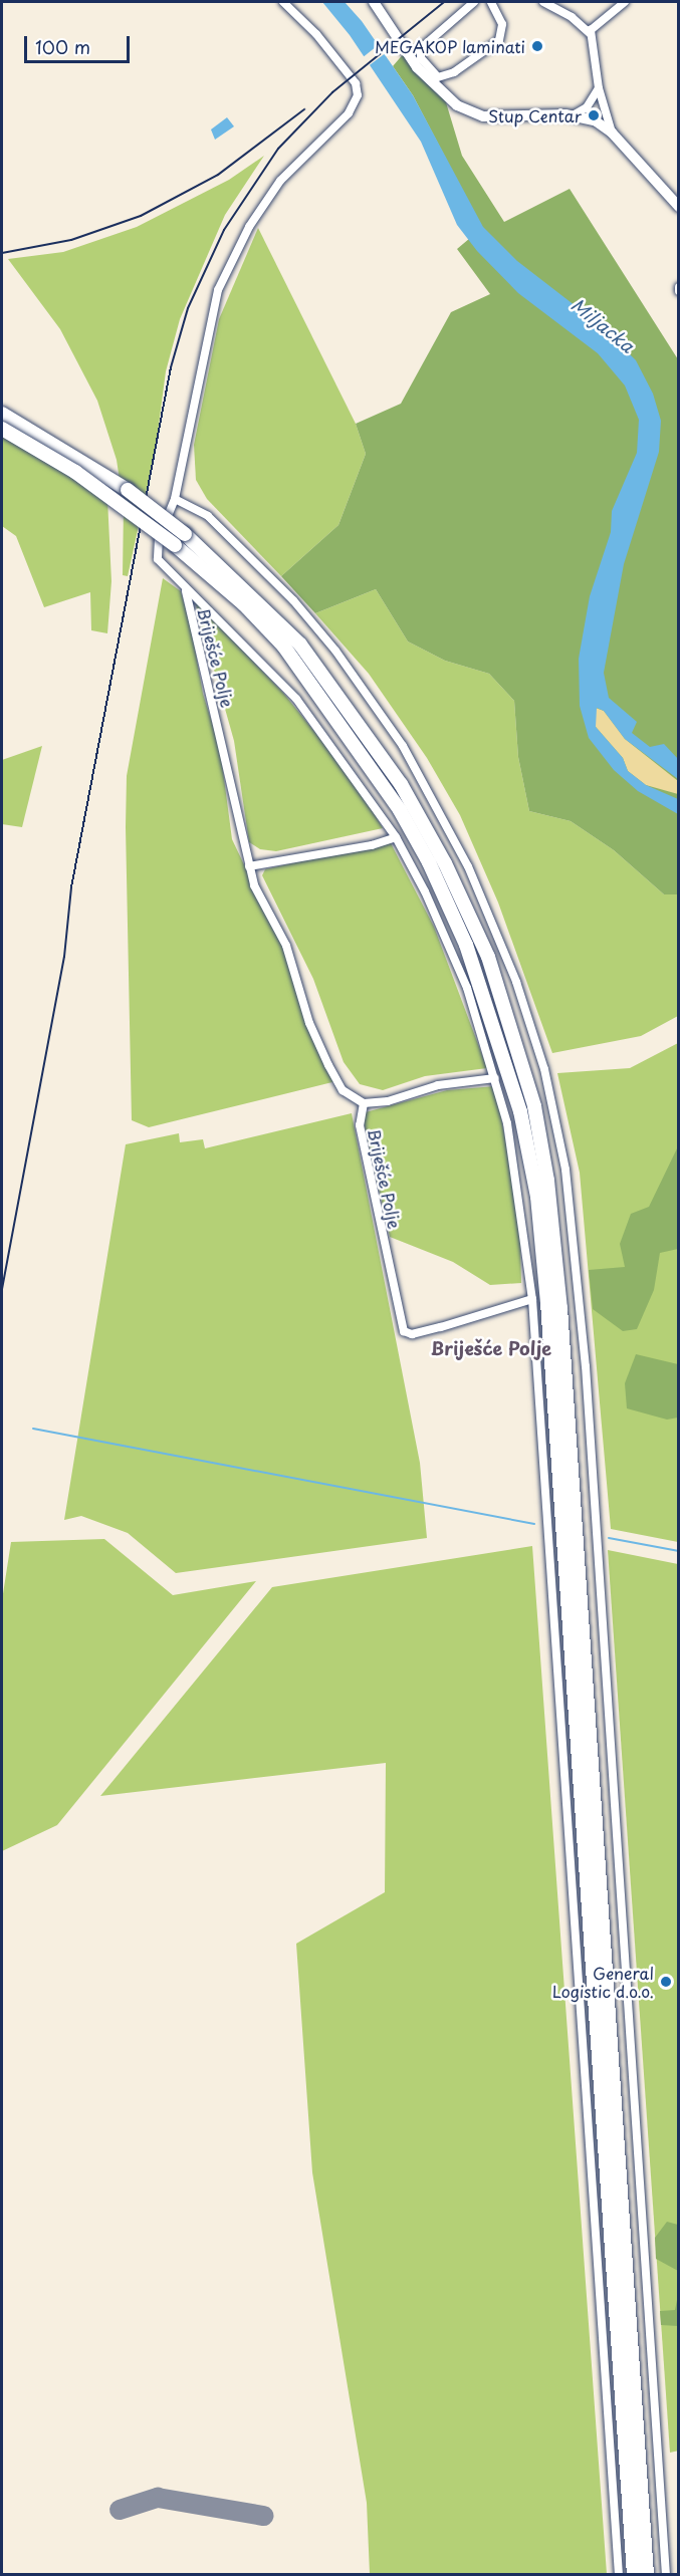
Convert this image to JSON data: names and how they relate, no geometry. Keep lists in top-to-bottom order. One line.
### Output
{"streets":{"street":["Briješće Polje"]},"districts":["Briješće Polje"],"water":["Miljacka"],"places":["MEGAKOP laminati","Stup Centar","General Logistic d.o.o."],"scale_bar":"100 m"}
